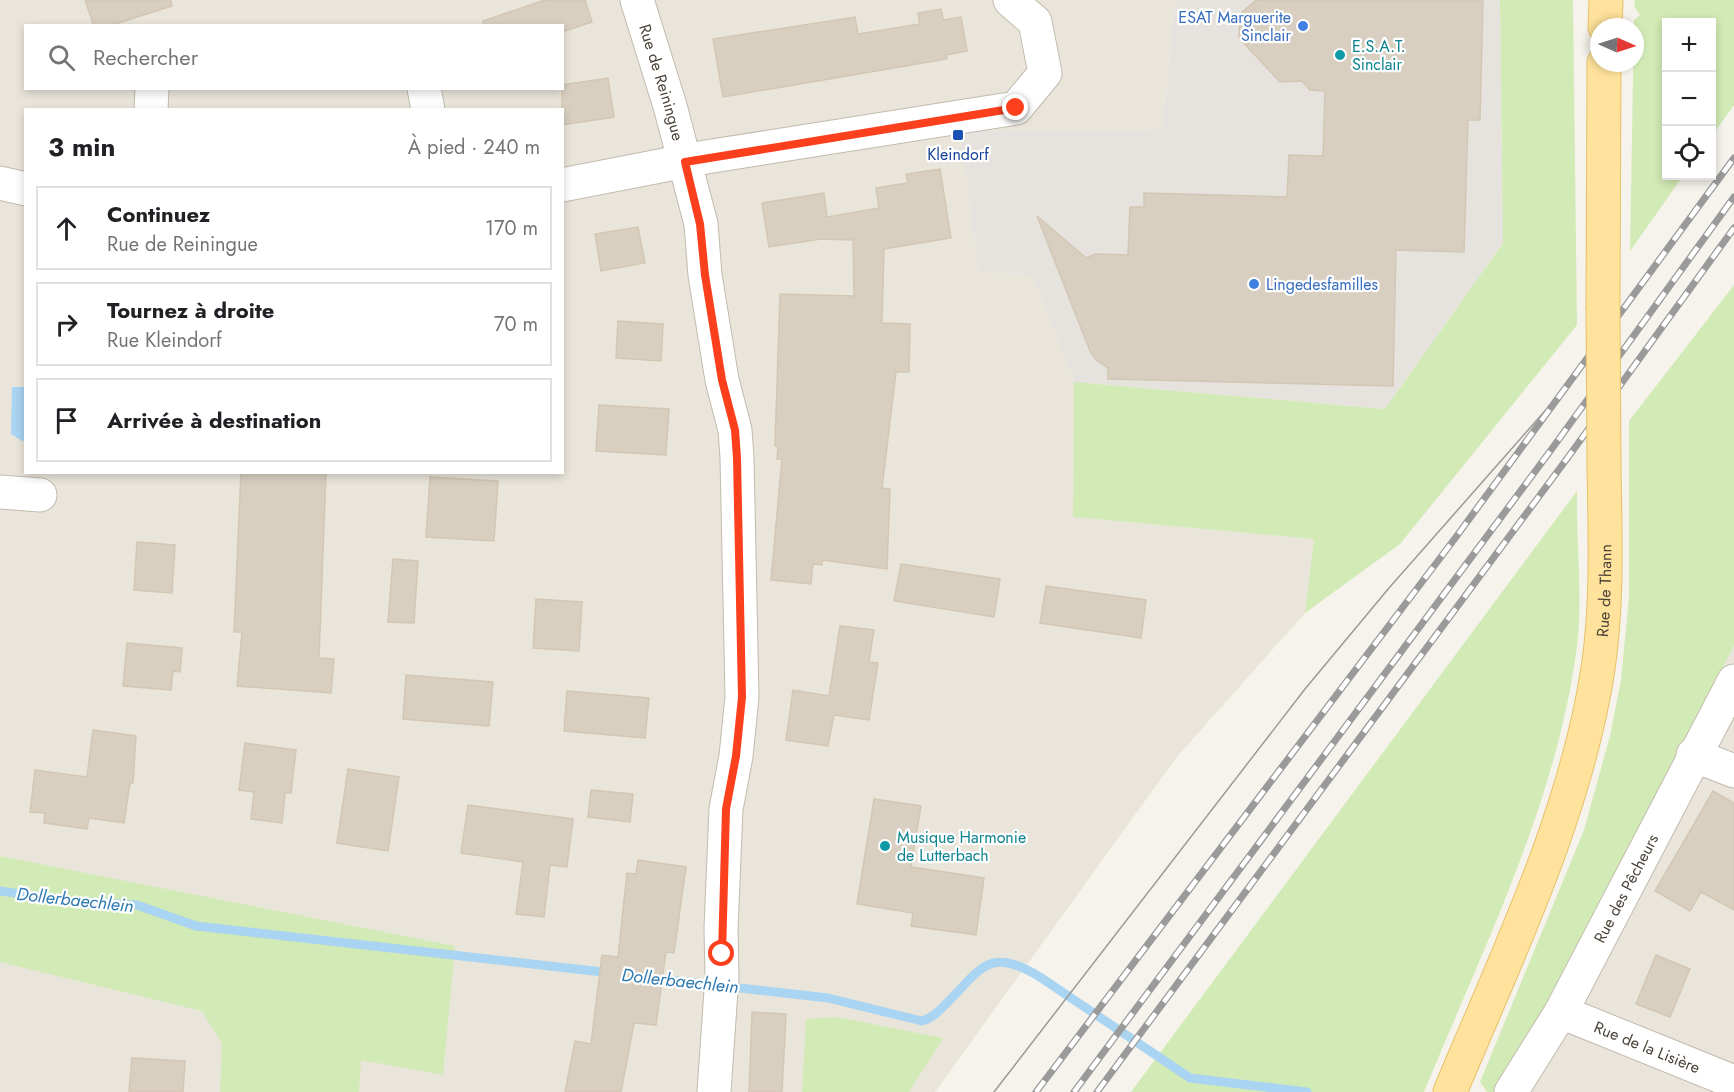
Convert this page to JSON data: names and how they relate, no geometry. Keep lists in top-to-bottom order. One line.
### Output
{"streets":{"main road":["Rue de Thann"],"street":["Rue de Reiningue","Rue des Pêcheurs","Rue de la Lisière"]},"crossings":[["Rue des Pêcheurs","Rue de la Lisière"]],"water":["Dollerbaechlein"],"places":{"other":["ESAT Marguerite Sinclair","E.S.A.T. Sinclair","Lingedesfamilles","Musique Harmonie de Lutterbach"],"transit":["Kleindorf"]},"north":"right","page":{"map_buttons":["+","−"],"search":"Rechercher","heading":["3 min","À pied · 240 m"],"list":[["Continuez","Rue de Reiningue","170 m"],["Tournez à droite","Rue Kleindorf","70 m"],"Arrivée à destination"]}}
